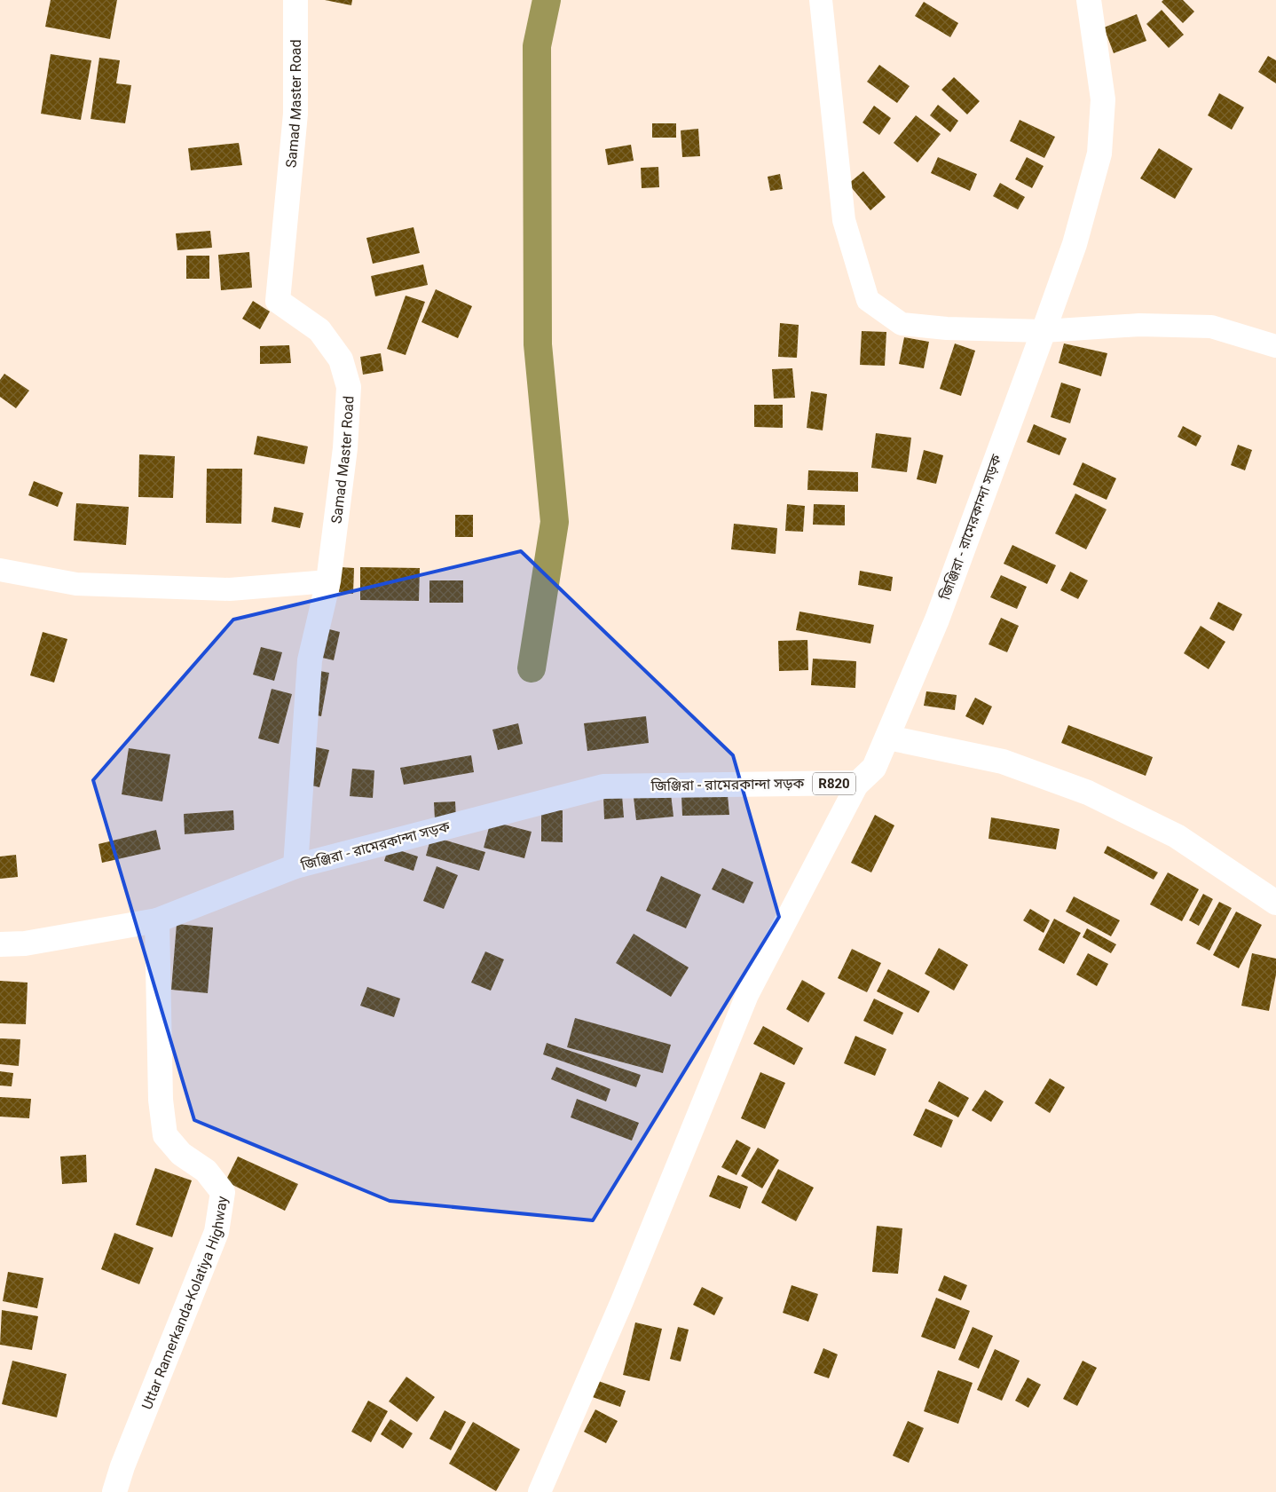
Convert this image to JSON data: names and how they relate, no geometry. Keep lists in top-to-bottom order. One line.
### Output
{"streets":{"main road":["Samad Master Road","জিঞ্জিরা - রামেরকান্দা সড়ক","R820","Uttar Ramerkanda-Kolatiya Highway"]},"crossings":[["Samad Master Road","জিঞ্জিরা - রামেরকান্দা সড়ক"],["জিঞ্জিরা - রামেরকান্দা সড়ক","Uttar Ramerkanda-Kolatiya Highway"]]}
